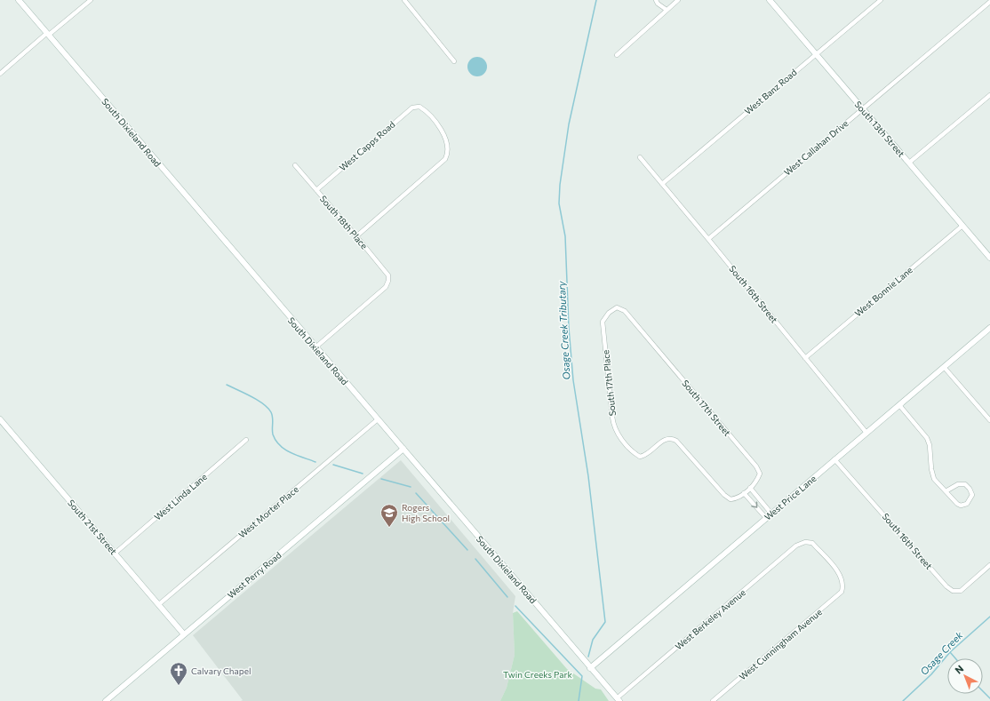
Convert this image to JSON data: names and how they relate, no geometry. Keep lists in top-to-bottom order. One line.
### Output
{"streets":{"street":["West Banz Road","South 13th Street","South Dixieland Road","West Capps Road","West Callahan Drive","South 18th Place","West Bonnie Lane","South 16th Street","South 17th Place","South 17th Street","West Linda Lane","West Price Lane","West Morter Place","South 21st Street","West Perry Road","West Berkeley Avenue","West Cunningham Avenue"]},"crossings":[["West Banz Road","South 13th Street"],["West Banz Road","South 16th Street"],["South 13th Street","West Callahan Drive"],["South 13th Street","West Bonnie Lane"],["South Dixieland Road","South 18th Place"],["South Dixieland Road","West Price Lane"],["South Dixieland Road","West Morter Place"],["South Dixieland Road","West Perry Road"],["South Dixieland Road","West Berkeley Avenue"],["West Capps Road","South 18th Place"],["West Callahan Drive","South 16th Street"],["West Bonnie Lane","South 16th Street"],["South 16th Street","West Price Lane"],["South 17th Place","South 17th Street"],["West Linda Lane","South 21st Street"],["West Morter Place","South 21st Street"],["South 21st Street","West Perry Road"],["West Berkeley Avenue","West Cunningham Avenue"]],"water":["Osage Creek Tributary","Osage Creek"],"parks":["Twin Creeks Park"],"places":{"school or university":["Rogers High School"],"church":["Calvary Chapel"]},"north":"top left"}
